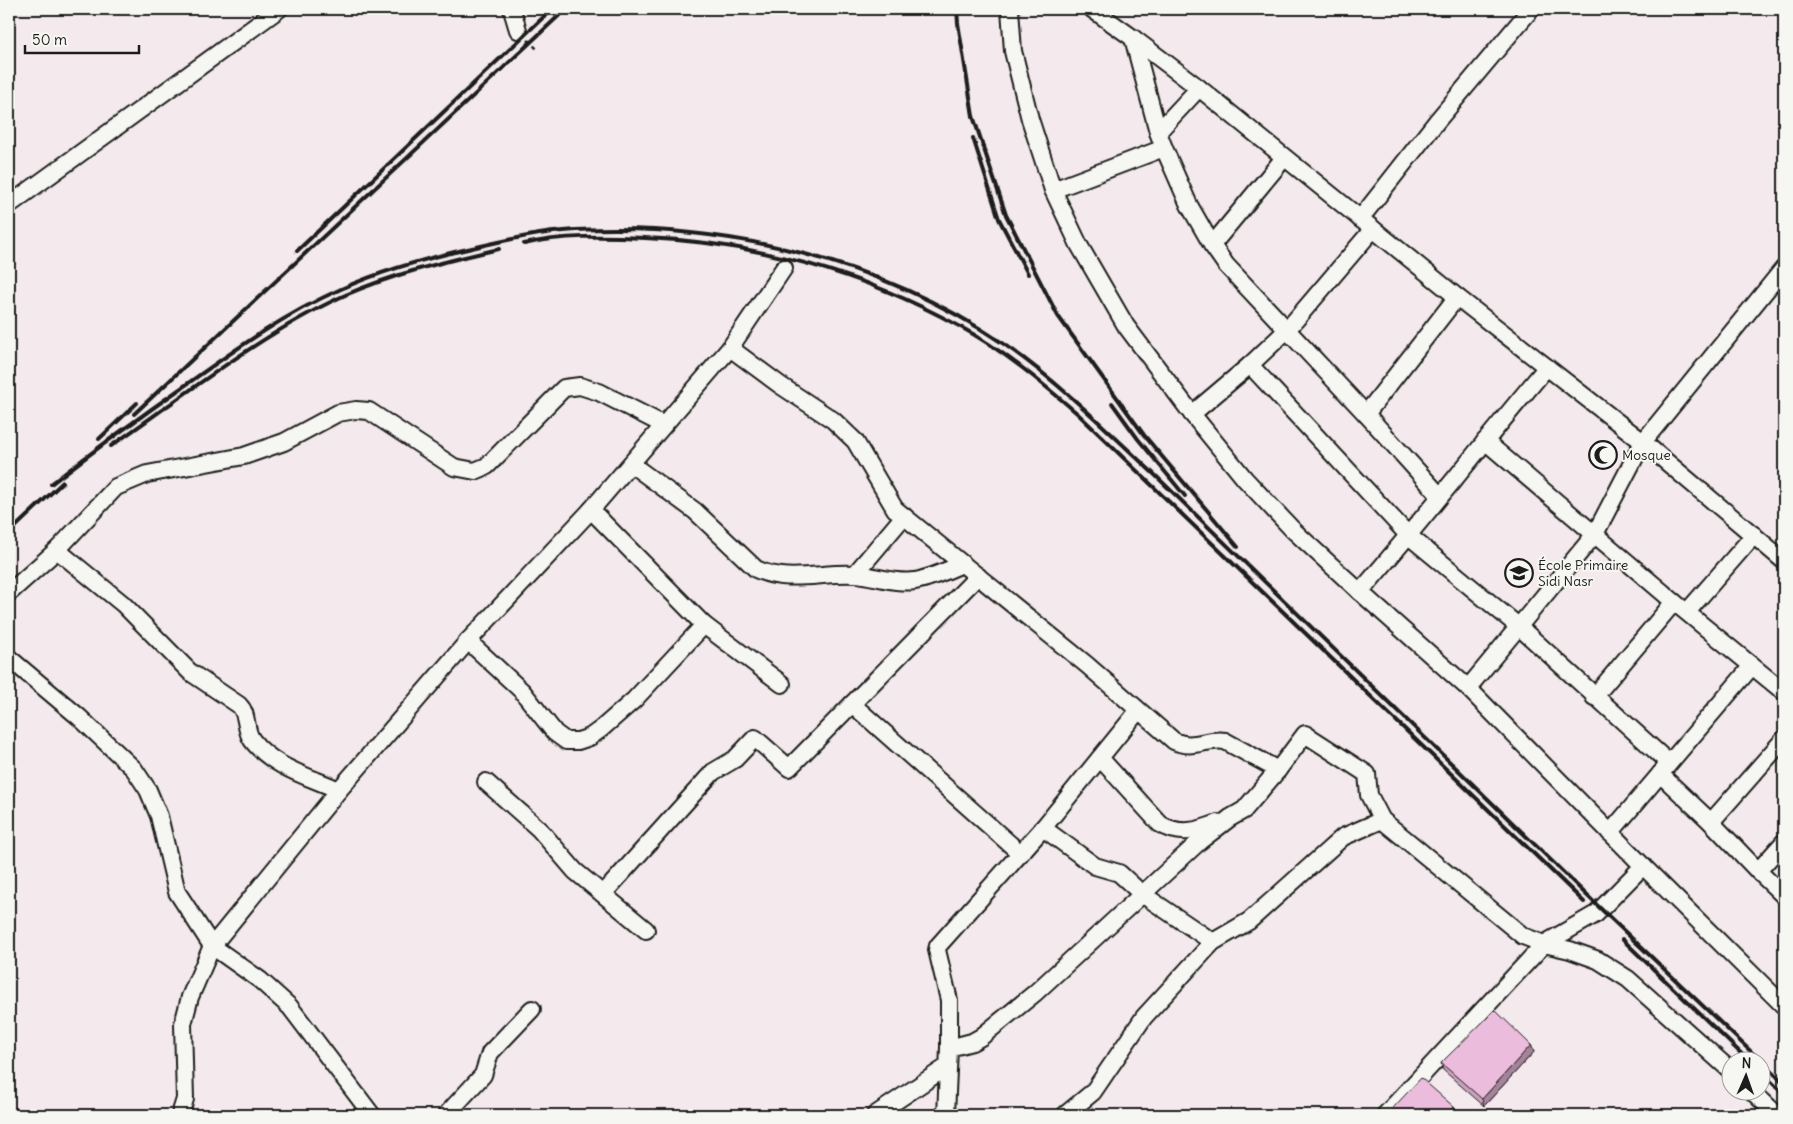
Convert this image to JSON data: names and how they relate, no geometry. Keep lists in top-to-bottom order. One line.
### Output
{"places":{"mosque":["Mosque"],"school or university":["École Primaire Sidi Nasr"]},"scale_bar":"50 m","north":"top"}
